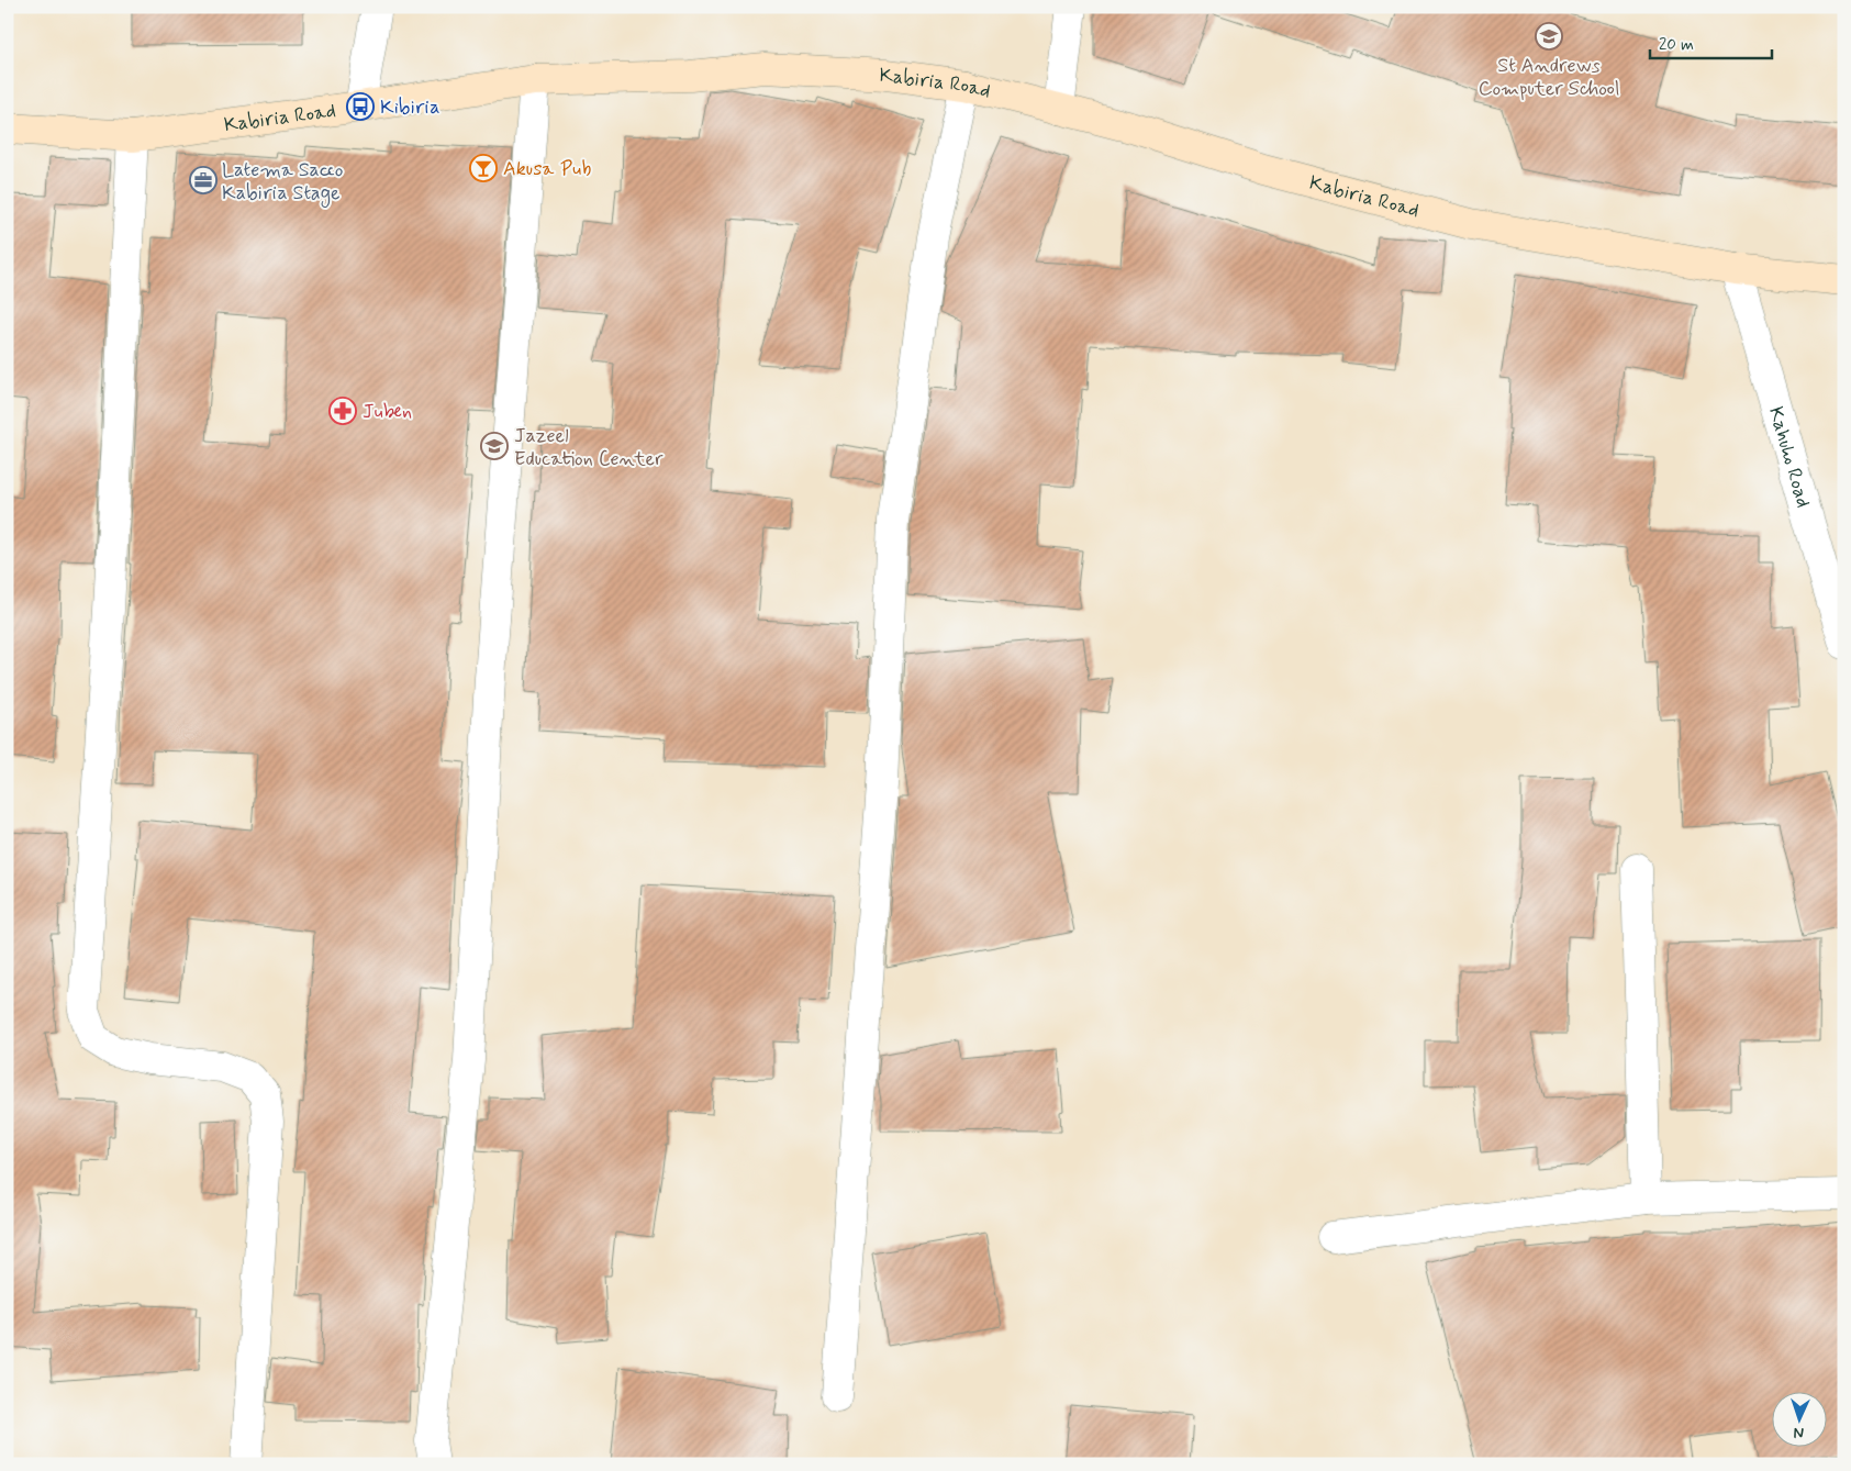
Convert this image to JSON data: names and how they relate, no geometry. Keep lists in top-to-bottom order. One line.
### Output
{"streets":{"main road":["Kabiria Road"],"street":["Kahuho Road"]},"crossings":[["Kabiria Road","Kahuho Road"]],"places":{"school or university":["St Andrews Computer School","Jazeel Education Center"],"bus stop":["Kibiria"],"bar":["Akusa Pub"],"office":["Latema Sacco Kabiria Stage"],"pharmacy":["Juben"]},"scale_bar":"20 m","north":"bottom"}
